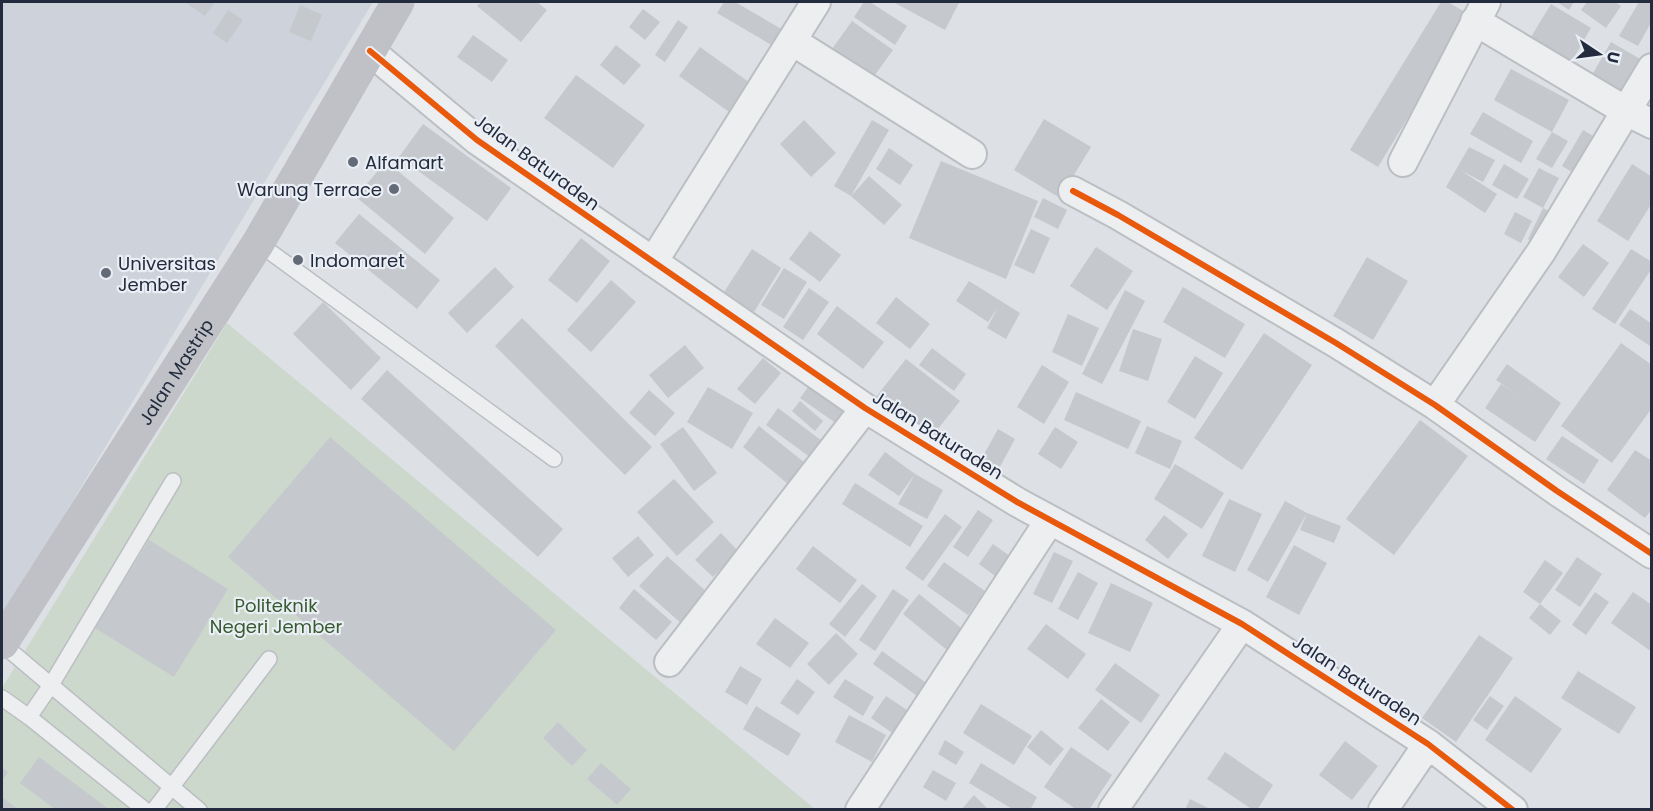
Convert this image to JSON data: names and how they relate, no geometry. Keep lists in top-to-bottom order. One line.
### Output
{"streets":{"main road":["Jalan Mastrip"],"street":["Jalan Baturaden"]},"crossings":[["Jalan Baturaden","Jalan Mastrip"]],"parks":["Politeknik Negeri Jember"],"places":["Alfamart","Warung Terrace","Indomaret","Universitas Jember"],"north":"right"}
